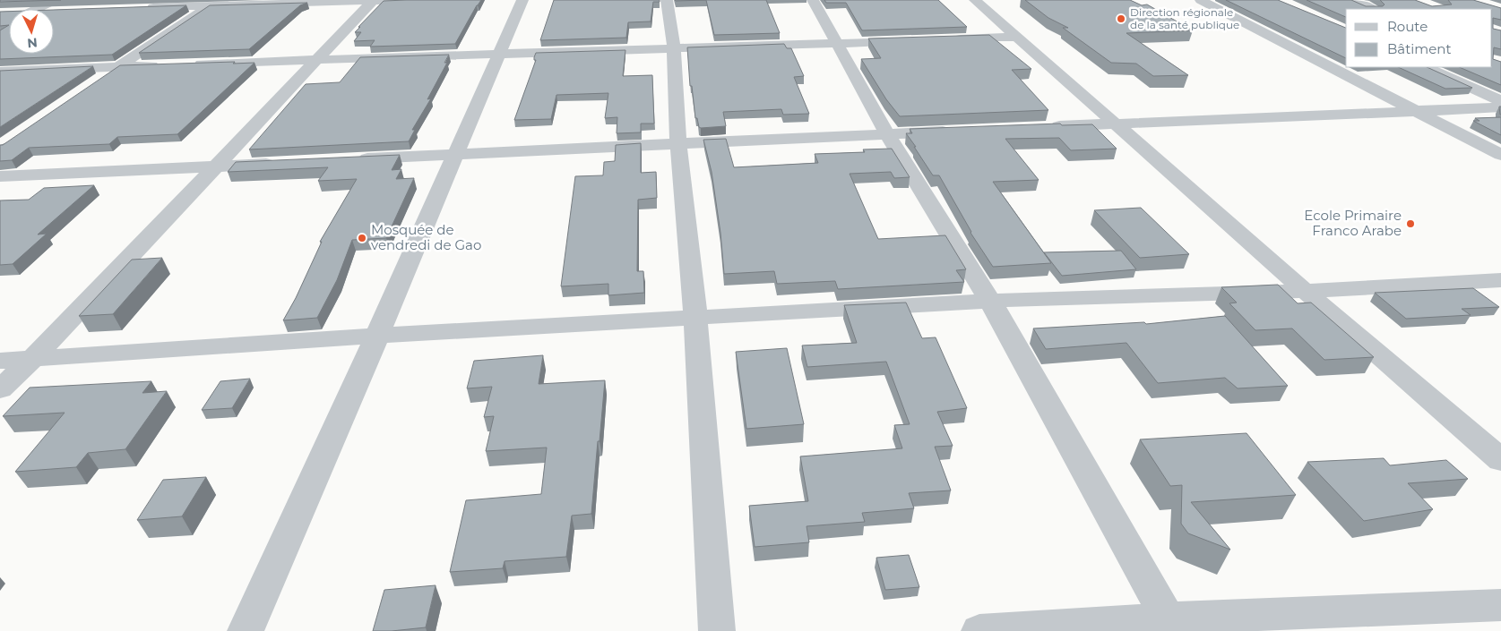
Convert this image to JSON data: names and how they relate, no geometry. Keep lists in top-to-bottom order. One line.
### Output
{"places":["Direction régionale de la santé publique","Ecole Primaire Franco Arabe","Mosquée de vendredi de Gao"],"legend":["Route","Bâtiment"],"north":"bottom"}
